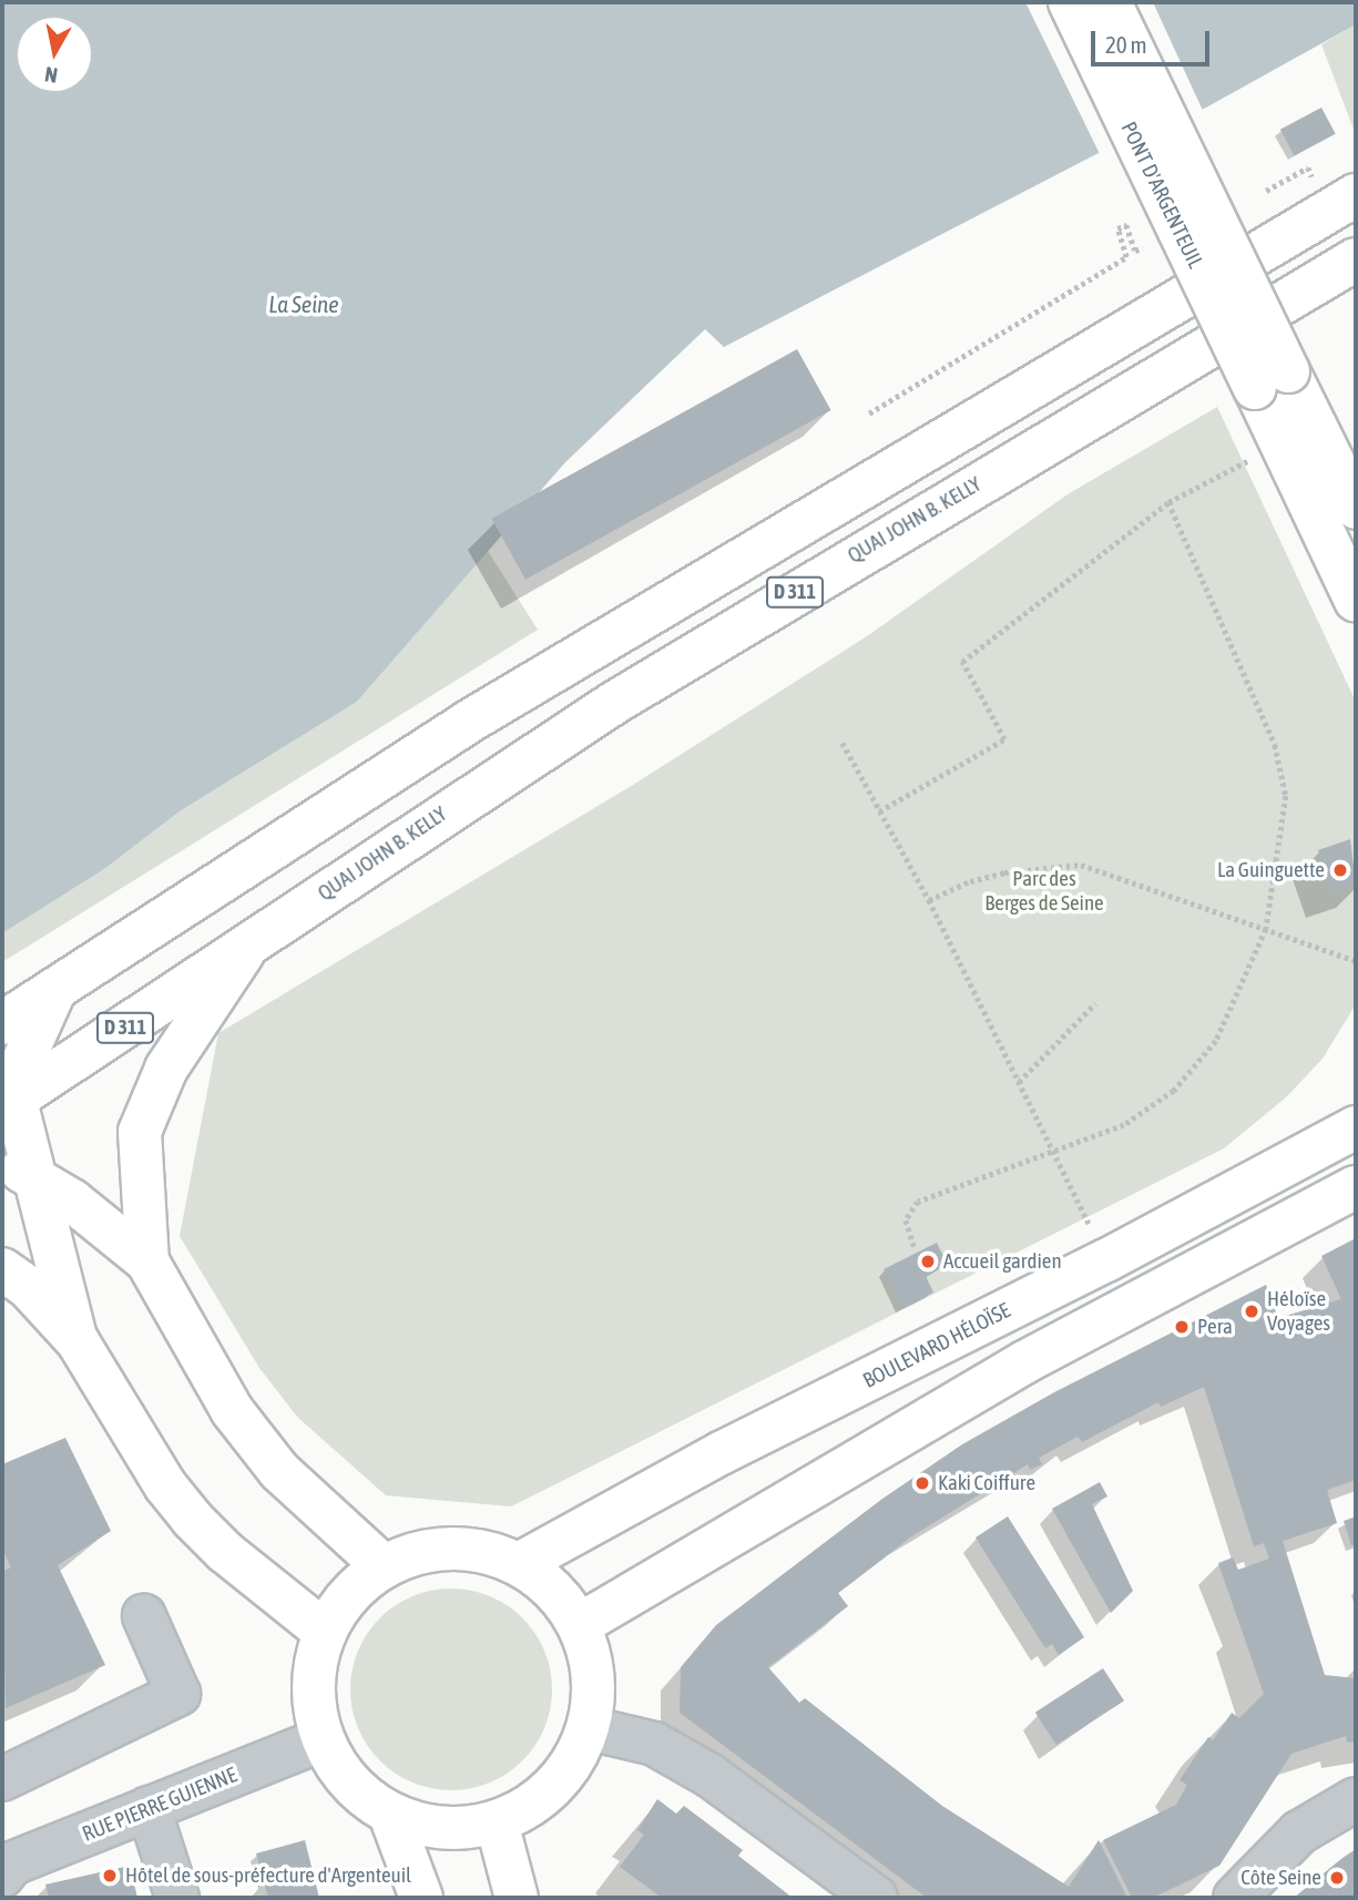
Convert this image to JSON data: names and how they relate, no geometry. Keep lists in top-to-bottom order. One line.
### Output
{"streets":{"main road":["PONT D'ARGENTEUIL","QUAI JOHN B. KELLY","D 311","BOULEVARD HÉLOÏSE"],"street":["RUE PIERRE GUIENNE"]},"crossings":[["QUAI JOHN B. KELLY","D 311"]],"water":["La Seine"],"parks":["Parc des Berges de Seine"],"places":["La Guinguette","Accueil gardien","Héloïse Voyages","Pera","Kaki Coiffure","Hôtel de sous-préfecture d'Argenteuil","Côte Seine"],"scale_bar":"20 m","north":"bottom"}
